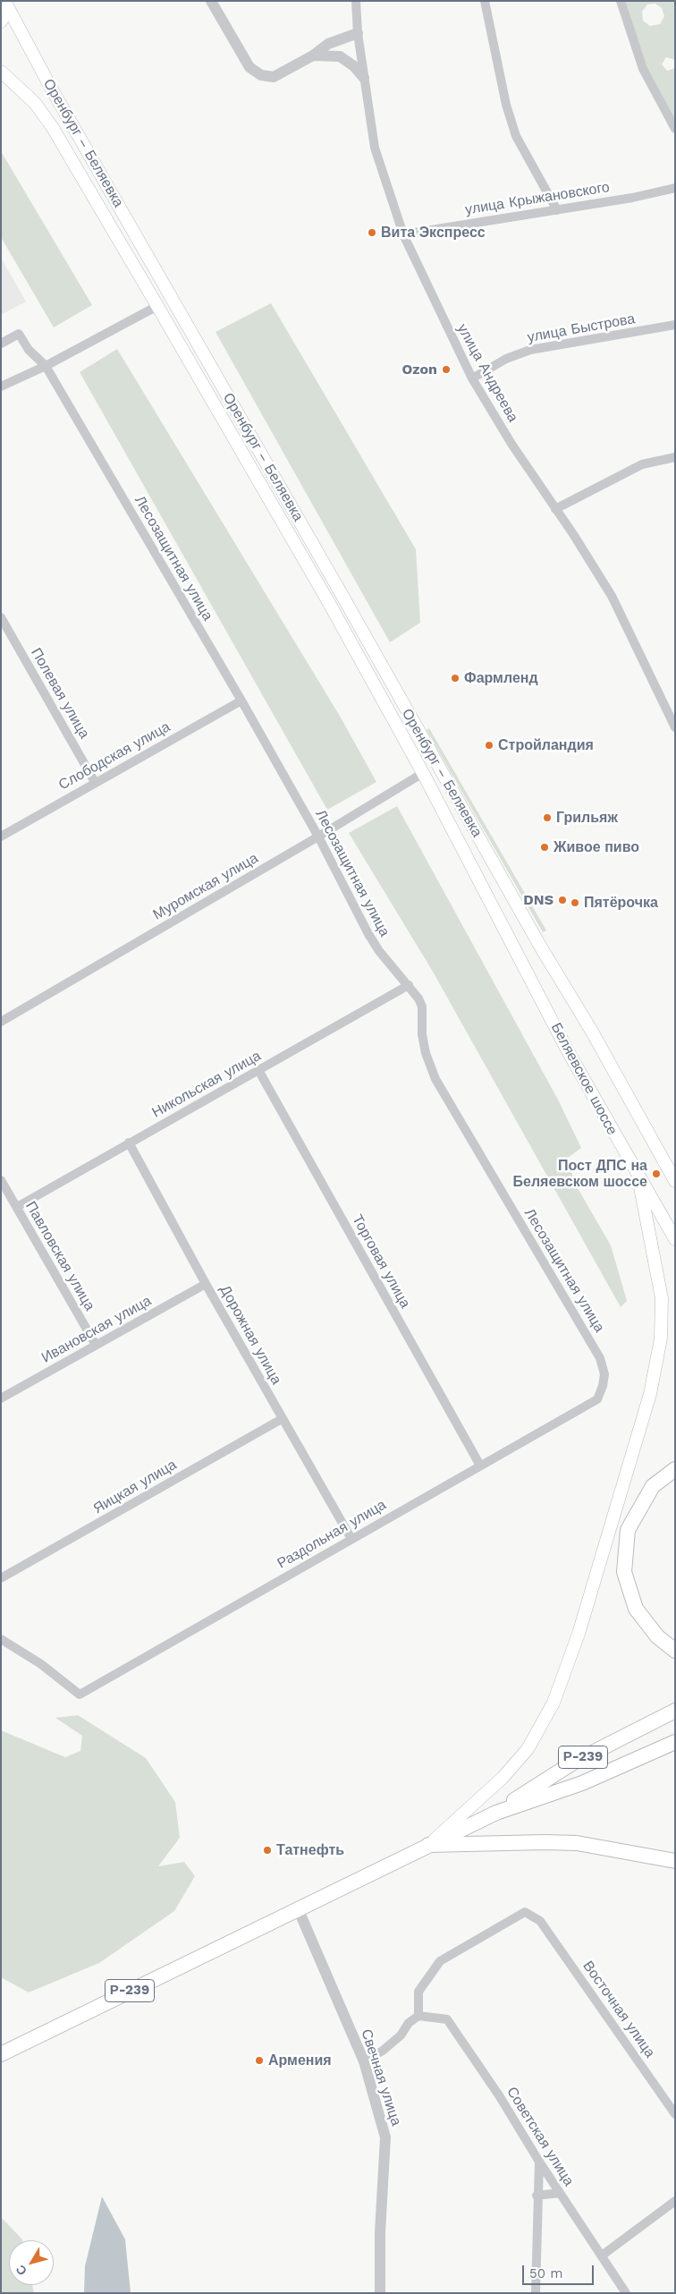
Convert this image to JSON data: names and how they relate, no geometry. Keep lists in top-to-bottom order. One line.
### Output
{"streets":{"main road":["Оренбург – Беляевка","Беляевское шоссе","Р-239"],"street":["улица Крыжановского","улица Быстрова","улица Андреева","Лесозащитная улица","Полевая улица","Слободская улица","Муромская улица","Никольская улица","Павловская улица","Торговая улица","Ивановская улица","Дорожная улица","Яицкая улица","Раздольная улица","Восточная улица","Свечная улица","Советская улица"]},"crossings":[["Оренбург – Беляевка","Муромская улица"],["Оренбург – Беляевка","Беляевское шоссе"],["улица Крыжановского","улица Андреева"],["улица Быстрова","улица Андреева"],["Лесозащитная улица","Слободская улица"],["Лесозащитная улица","Муромская улица"],["Лесозащитная улица","Никольская улица"],["Лесозащитная улица","Раздольная улица"],["Полевая улица","Слободская улица"],["Никольская улица","Павловская улица"],["Никольская улица","Торговая улица"],["Никольская улица","Дорожная улица"],["Павловская улица","Ивановская улица"],["Торговая улица","Раздольная улица"],["Ивановская улица","Дорожная улица"],["Дорожная улица","Яицкая улица"],["Дорожная улица","Раздольная улица"],["Р-239","Свечная улица"],["Восточная улица","Советская улица"]],"places":["Вита Экспресс","Ozon","Фармленд","Стройландия","Грильяж","Живое пиво","DNS","Пятёрочка","Пост ДПС на Беляевском шоссе","Татнефть","Армения"],"scale_bar":"50 m","north":"bottom left"}
